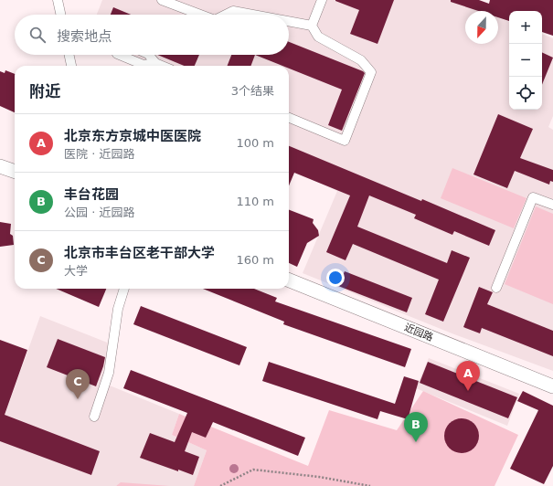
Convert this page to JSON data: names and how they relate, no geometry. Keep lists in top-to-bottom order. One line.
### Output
{"streets":{"street":["近园路"]},"north":"bottom","page":{"map_buttons":["+","−"],"search":"搜索地点","heading":["附近","3个结果"],"list":[{"mark":"A","name":"北京东方京城中医医院","note":"医院 · 近园路","value":"100 m"},{"mark":"B","name":"丰台花园","note":"公园 · 近园路","value":"110 m"},{"mark":"C","name":"北京市丰台区老干部大学","note":"大学","value":"160 m"}],"pins":["A","C","B"]}}
